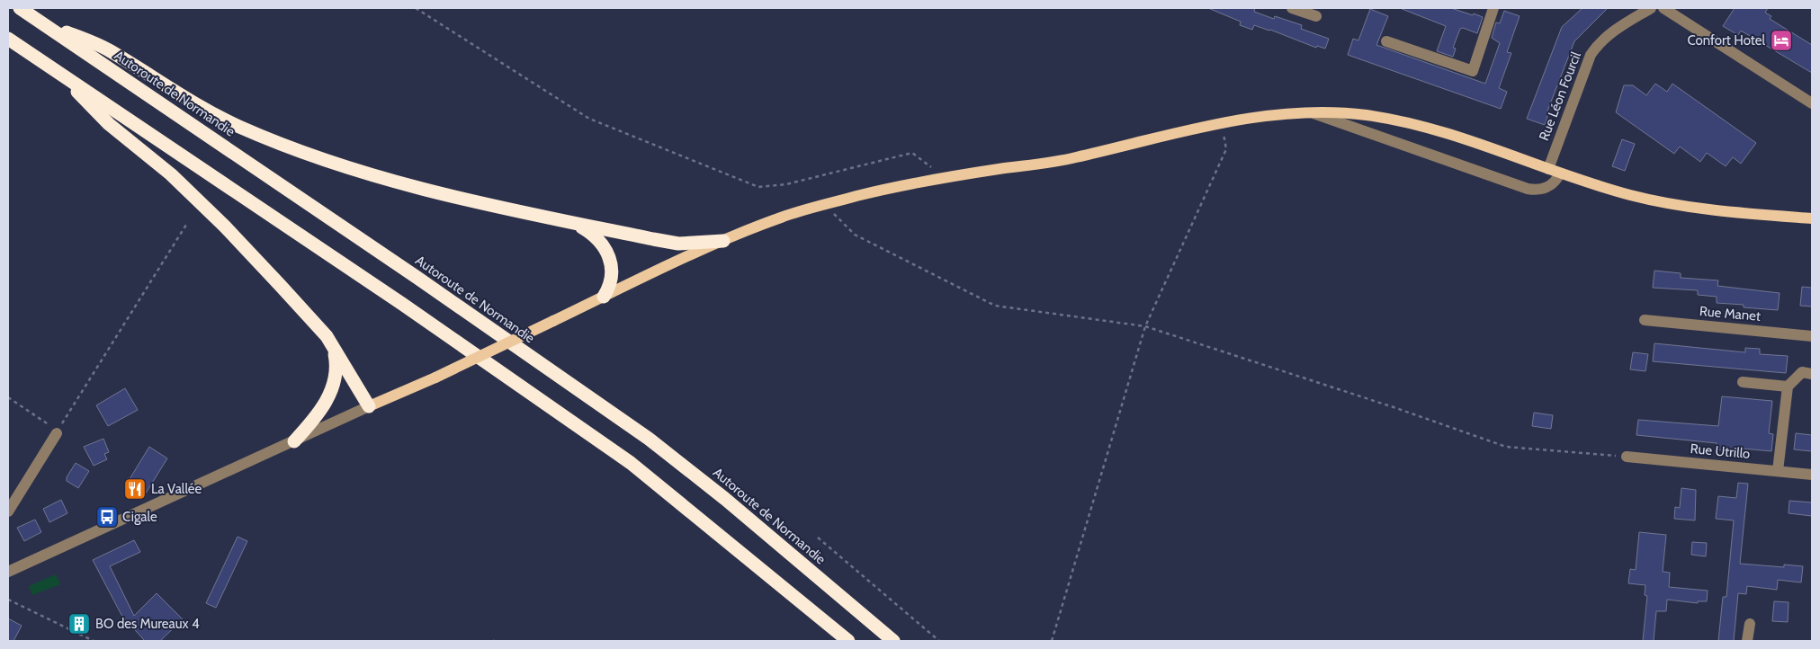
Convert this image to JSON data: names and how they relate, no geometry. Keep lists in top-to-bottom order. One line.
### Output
{"streets":{"highway":["Autoroute de Normandie"],"street":["Rue Léon Fourcil","Rue Manet","Rue Utrillo"]},"places":{"hotel":["Confort Hotel"],"restaurant":["La Vallée"],"bus stop":["Cigale"],"building":["BO des Mureaux 4"]}}
